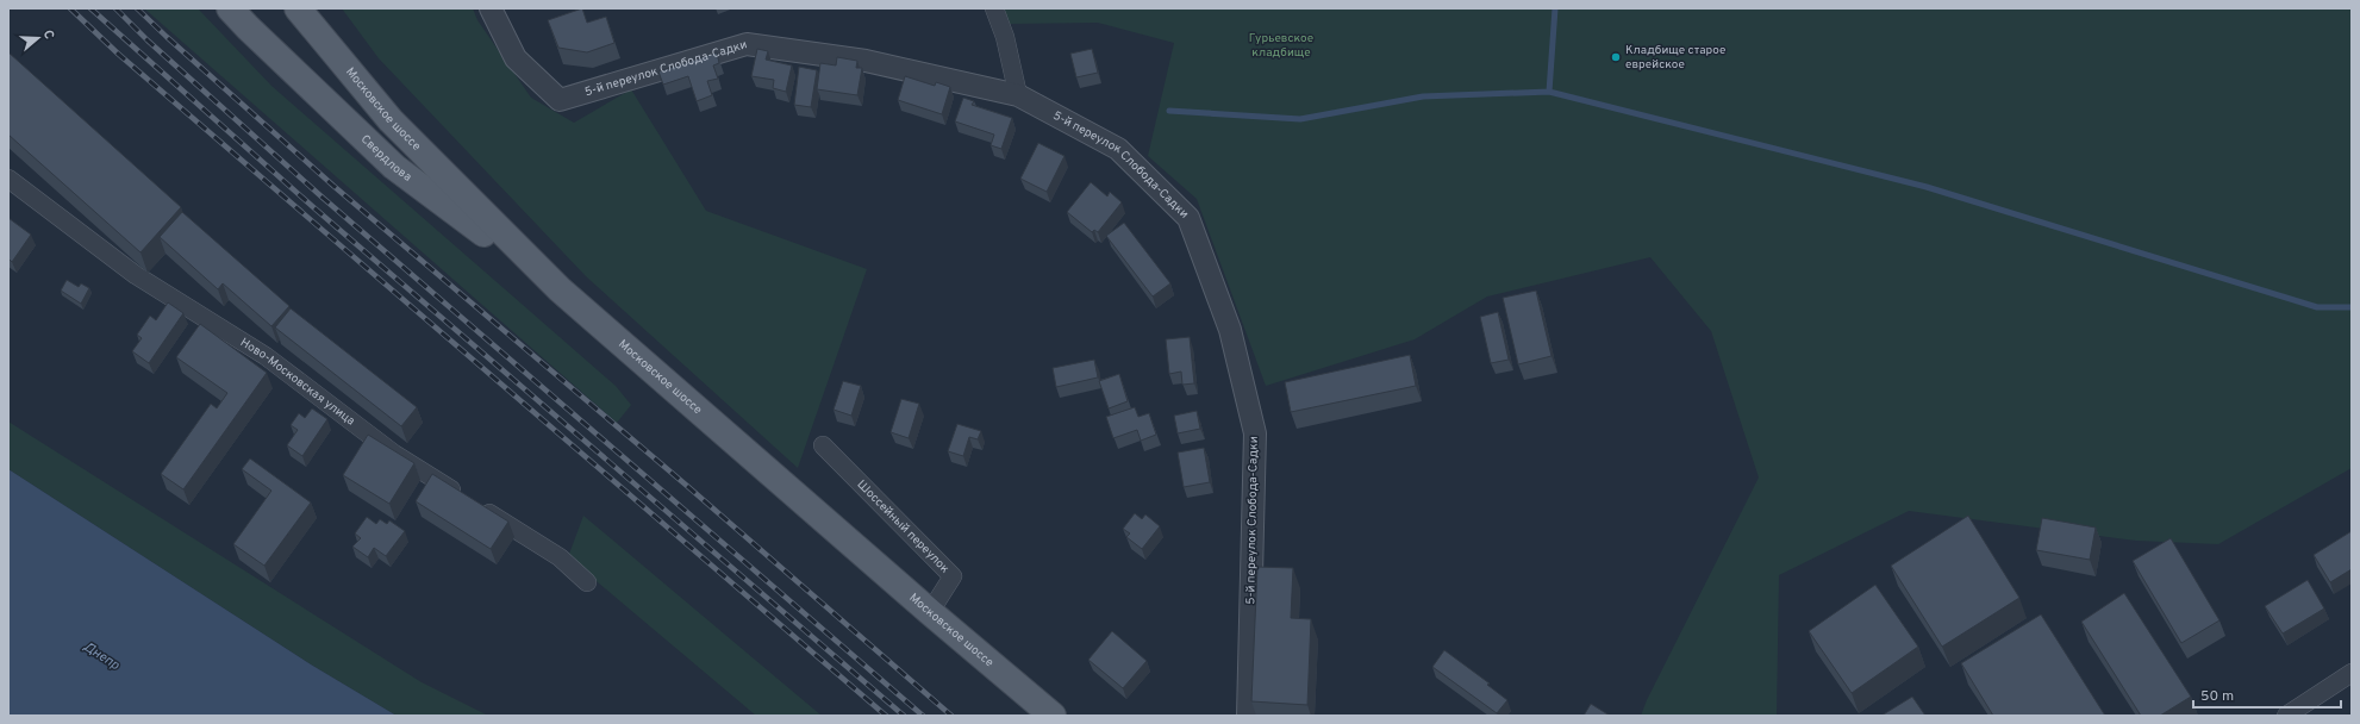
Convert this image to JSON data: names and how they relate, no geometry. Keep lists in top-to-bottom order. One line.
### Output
{"streets":{"main road":["Московское шоссе","Свердлова"],"street":["5-й переулок Слобода-Садки","Ново-Московская улица","Шоссейный переулок"]},"crossings":[["Московское шоссе","Свердлова"],["Московское шоссе","Шоссейный переулок"]],"water":["Днепр"],"parks":["Гурьевское кладбище"],"places":["Кладбище старое еврейское"],"scale_bar":"50 m","north":"right"}
